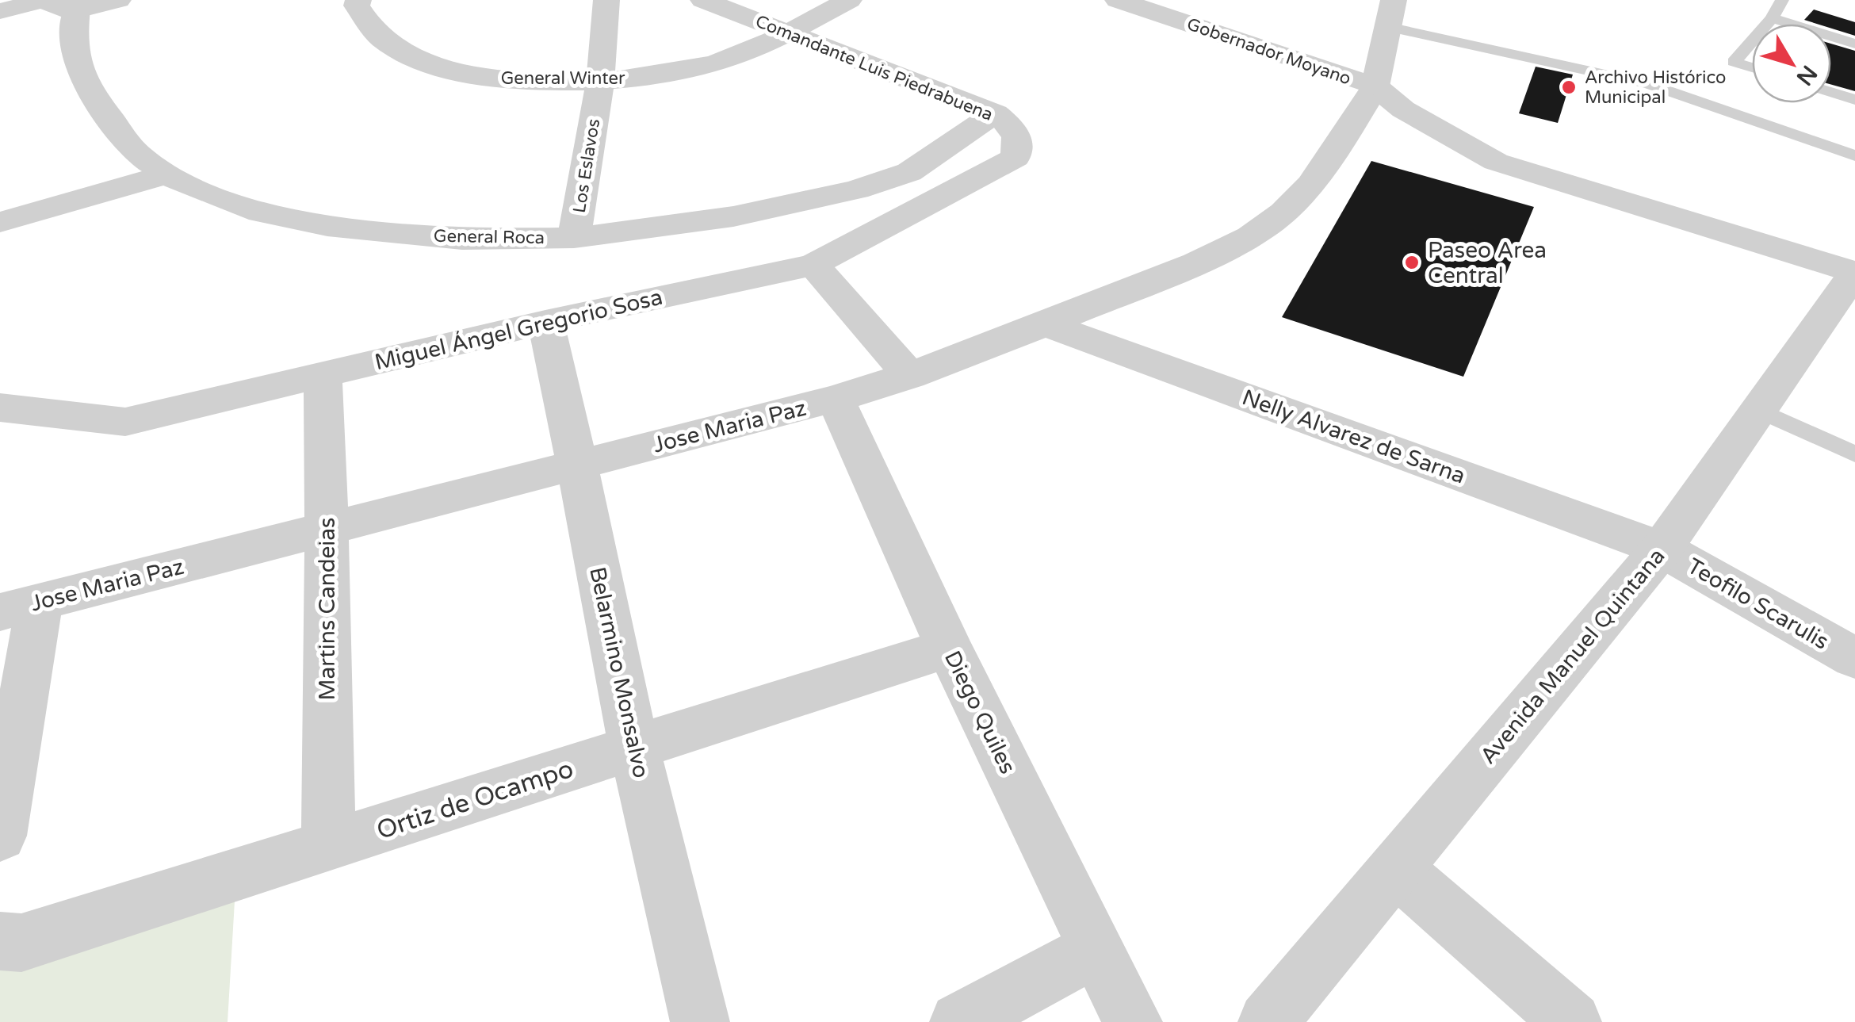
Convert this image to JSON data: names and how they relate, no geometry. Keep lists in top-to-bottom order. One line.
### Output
{"streets":{"street":["Gobernador Moyano","Comandante Luis Piedrabuena","General Winter","Los Eslavos","General Roca","Miguel Ángel Gregorio Sosa","Jose Maria Paz","Nelly Alvarez de Sarna","Teofilo Scarulis","Martins Candeias","Avenida Manuel Quintana","Belarmino Monsalvo","Diego Quiles","Ortiz de Ocampo"]},"crossings":[["Gobernador Moyano","Jose Maria Paz"],["Gobernador Moyano","Avenida Manuel Quintana"],["Comandante Luis Piedrabuena","General Winter"],["Comandante Luis Piedrabuena","General Roca"],["Comandante Luis Piedrabuena","Miguel Ángel Gregorio Sosa"],["General Winter","Los Eslavos"],["Los Eslavos","General Roca"],["Miguel Ángel Gregorio Sosa","Martins Candeias"],["Miguel Ángel Gregorio Sosa","Belarmino Monsalvo"],["Jose Maria Paz","Nelly Alvarez de Sarna"],["Jose Maria Paz","Martins Candeias"],["Jose Maria Paz","Belarmino Monsalvo"],["Jose Maria Paz","Diego Quiles"],["Nelly Alvarez de Sarna","Teofilo Scarulis"],["Nelly Alvarez de Sarna","Avenida Manuel Quintana"],["Teofilo Scarulis","Avenida Manuel Quintana"],["Martins Candeias","Ortiz de Ocampo"],["Belarmino Monsalvo","Ortiz de Ocampo"],["Diego Quiles","Ortiz de Ocampo"]],"places":["Archivo Histórico Municipal","Paseo Area Central"],"north":"bottom right"}
